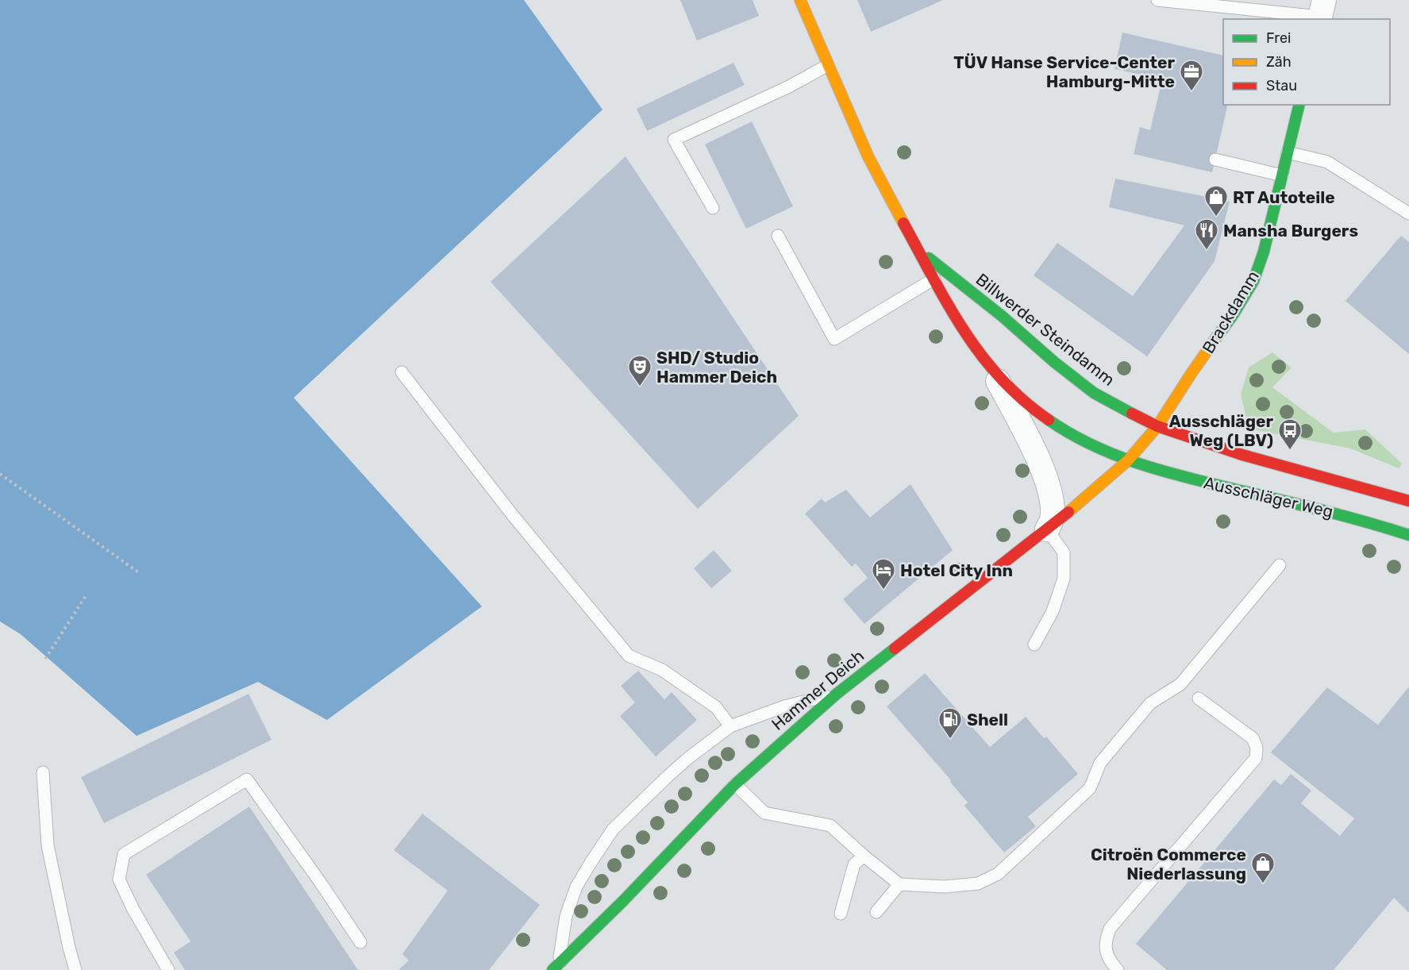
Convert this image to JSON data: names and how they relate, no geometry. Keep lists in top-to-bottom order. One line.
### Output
{"streets":{"main road":["Brackdamm","Billwerder Steindamm","Ausschläger Weg","Hammer Deich"]},"crossings":[["Brackdamm","Billwerder Steindamm"],["Brackdamm","Ausschläger Weg"],["Brackdamm","Hammer Deich"],["Billwerder Steindamm","Ausschläger Weg"],["Billwerder Steindamm","Hammer Deich"],["Ausschläger Weg","Hammer Deich"]],"places":{"office":["TÜV Hanse Service-Center Hamburg-Mitte"],"shop":["RT Autoteile","Citroën Commerce Niederlassung"],"restaurant":["Mansha Burgers"],"theatre":["SHD/ Studio Hammer Deich"],"bus stop":["Ausschläger Weg (LBV)"],"hotel":["Hotel City Inn"],"fuel station":["Shell"]},"legend":["Frei","Zäh","Stau"]}
